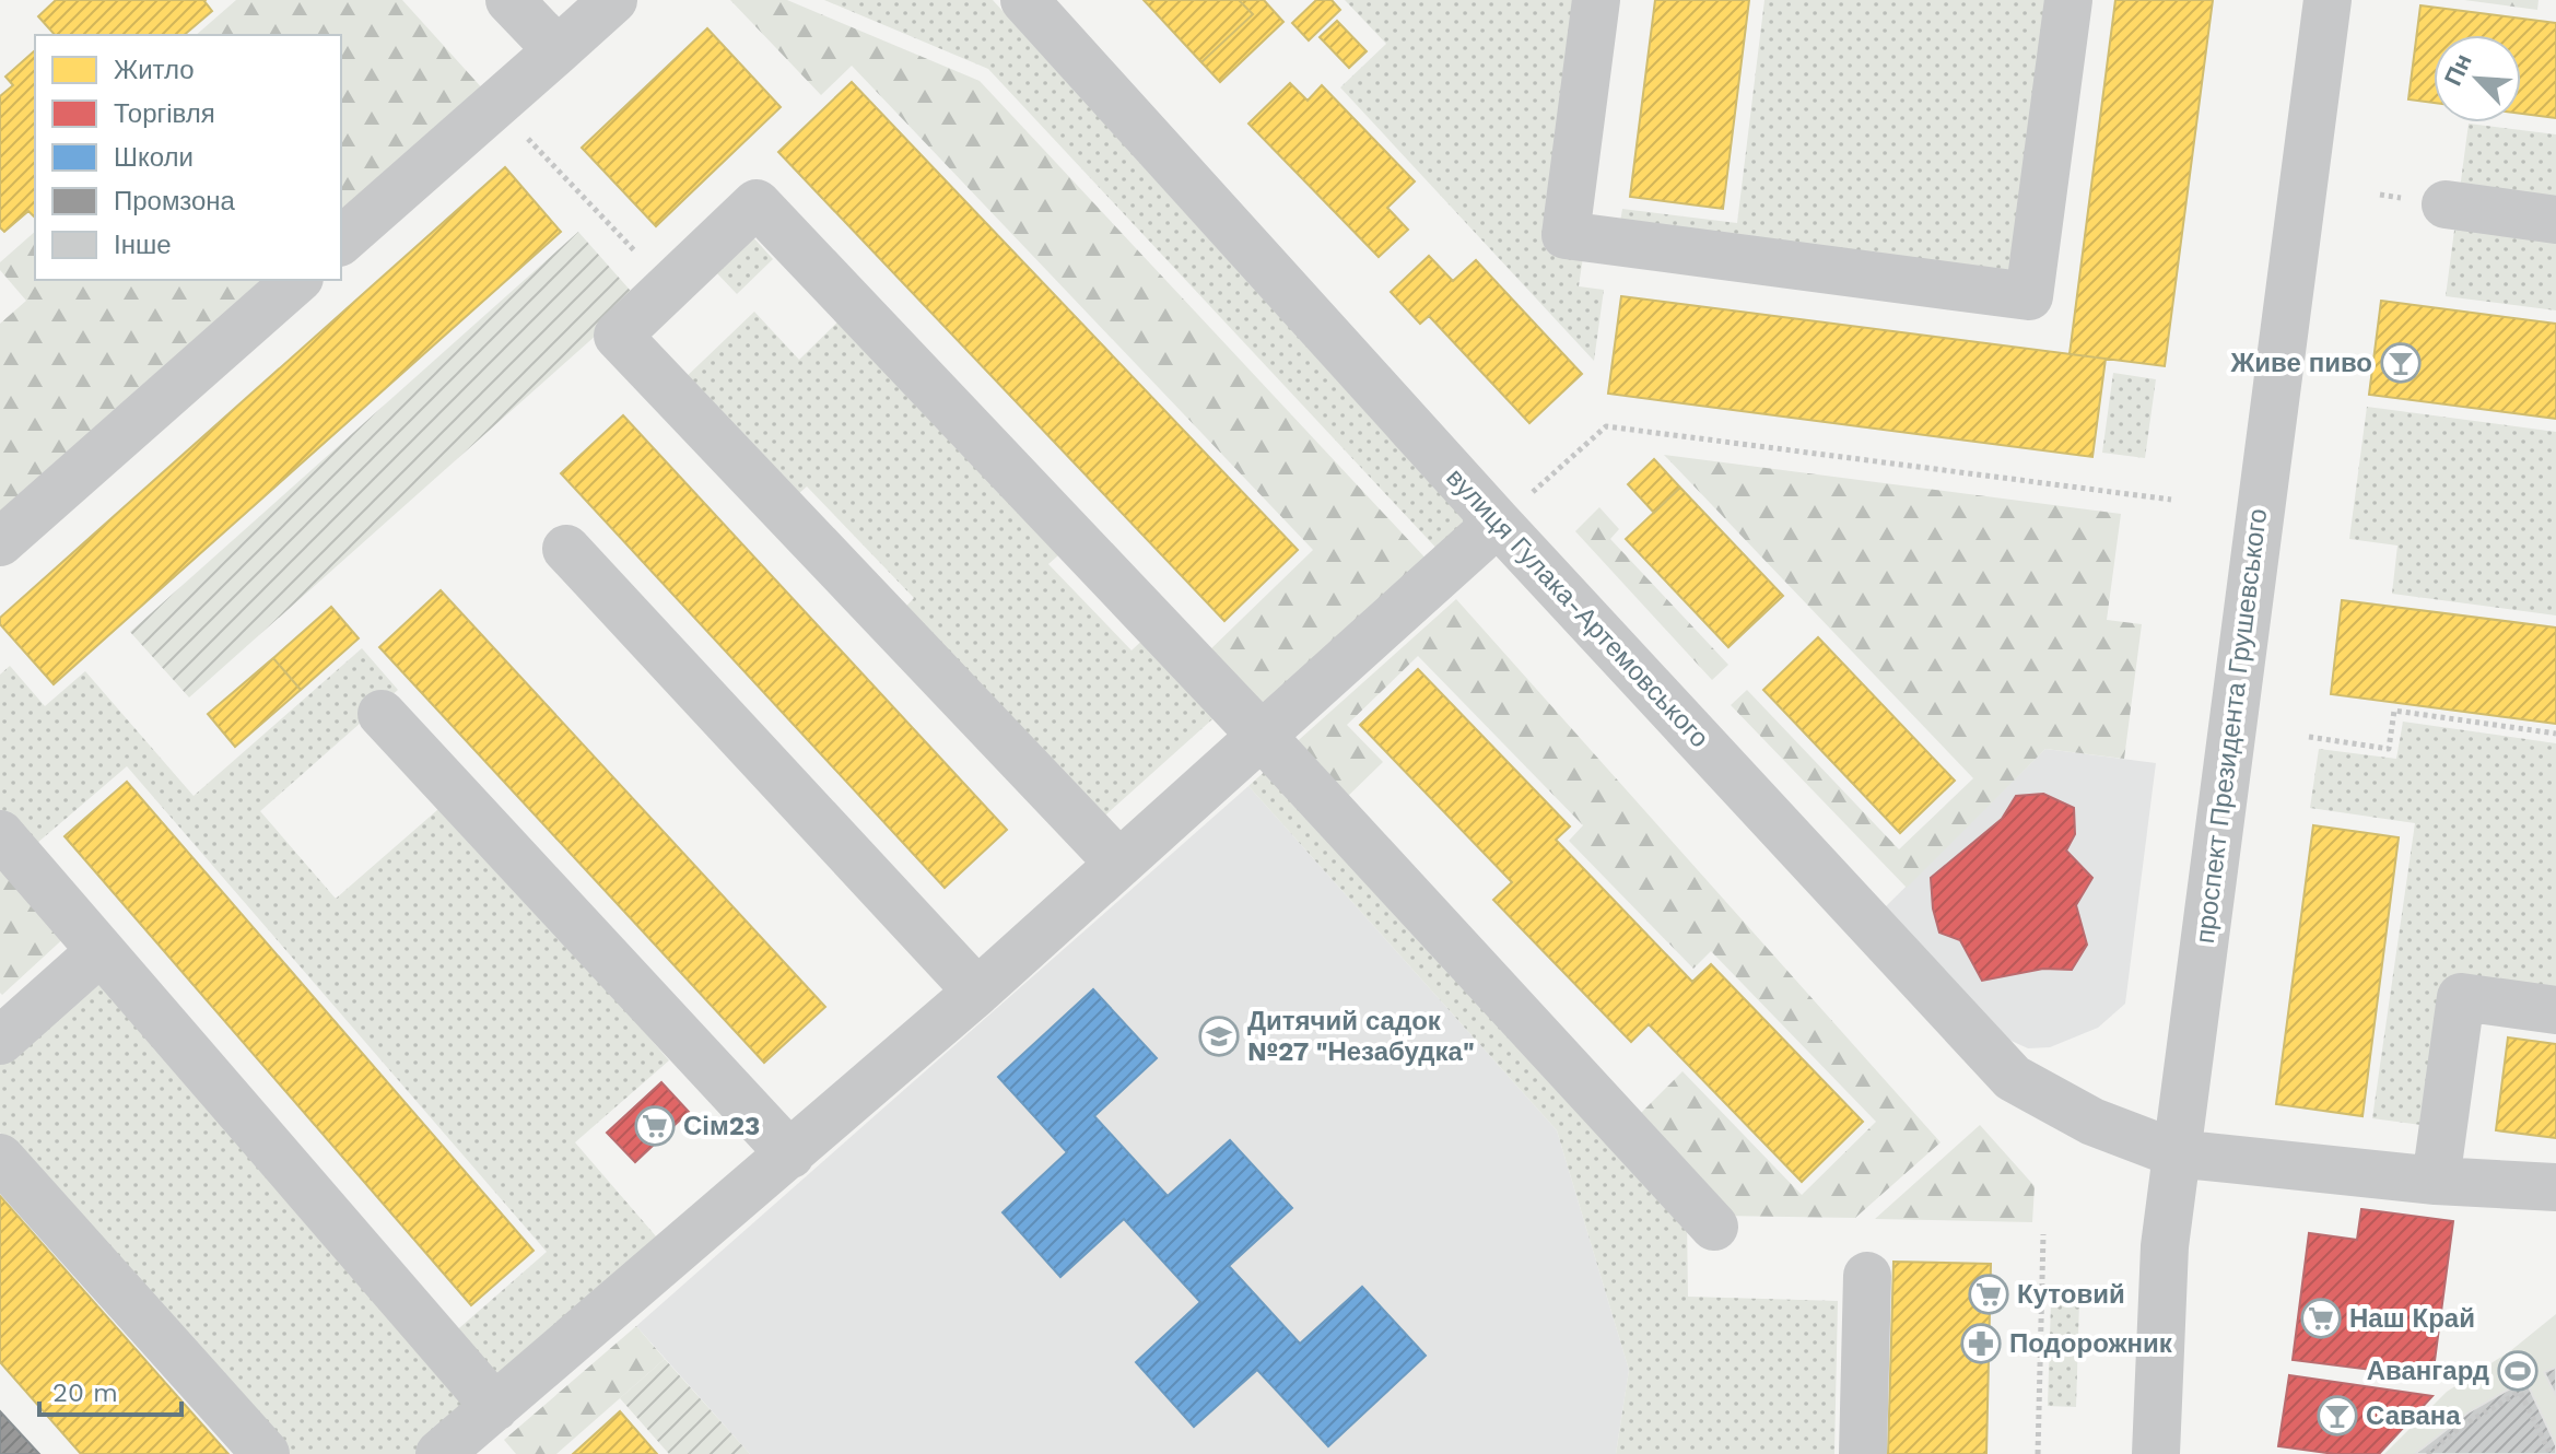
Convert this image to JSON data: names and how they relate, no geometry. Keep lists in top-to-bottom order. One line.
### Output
{"streets":{"street":["вулиця Гулака-Артемовського","проспект Президента Грушевського"]},"crossings":[["вулиця Гулака-Артемовського","проспект Президента Грушевського"]],"places":{"bar":["Живе пиво","Савана"],"school or university":["Дитячий садок №27 \"Незабудка\""],"supermarket":["Сім23","Кутовий","Наш Край"],"pharmacy":["Подорожник"],"sports":["Авангард"]},"legend":["Житло","Торгівля","Школи","Промзона","Інше"],"scale_bar":"20 m","north":"top left"}
